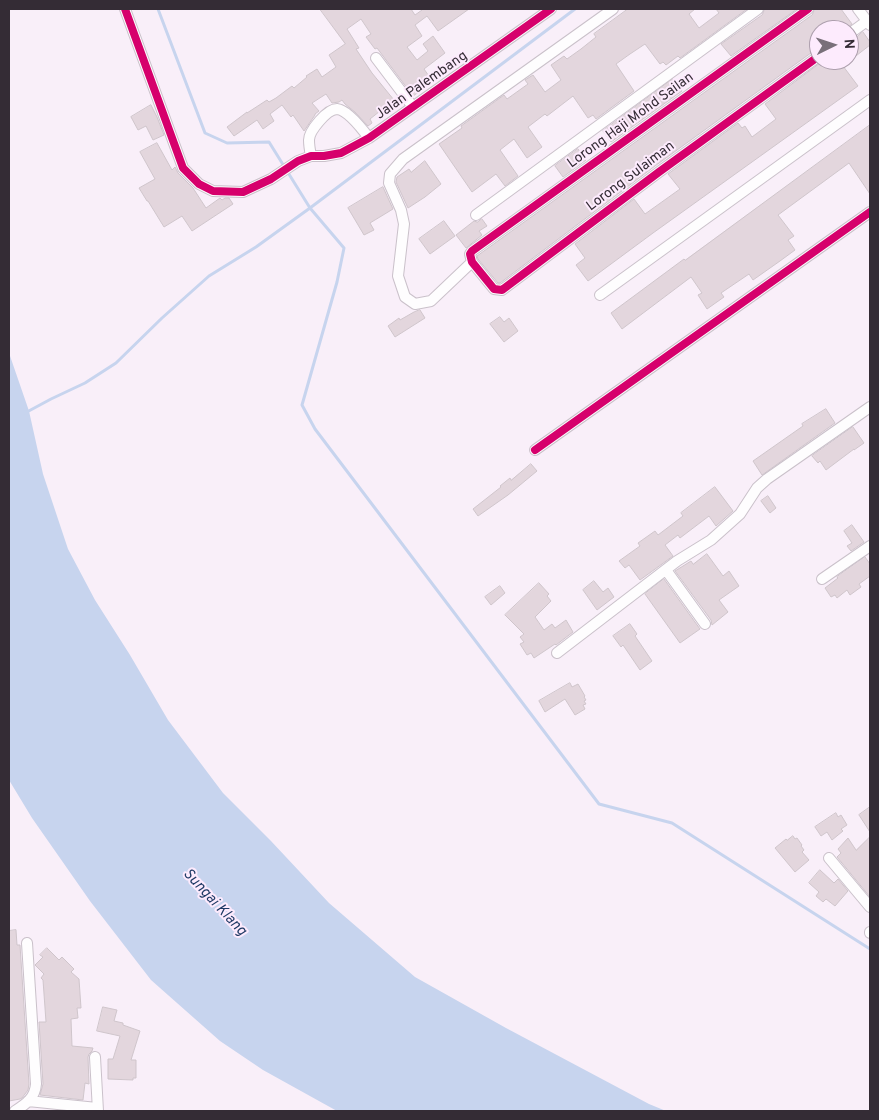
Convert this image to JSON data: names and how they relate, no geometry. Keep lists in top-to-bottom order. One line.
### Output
{"streets":{"street":["Jalan Palembang","Lorong Haji Mohd Sailan","Lorong Sulaiman"]},"crossings":[["Lorong Haji Mohd Sailan","Lorong Sulaiman"]],"water":["Sungai Klang"],"north":"right"}
